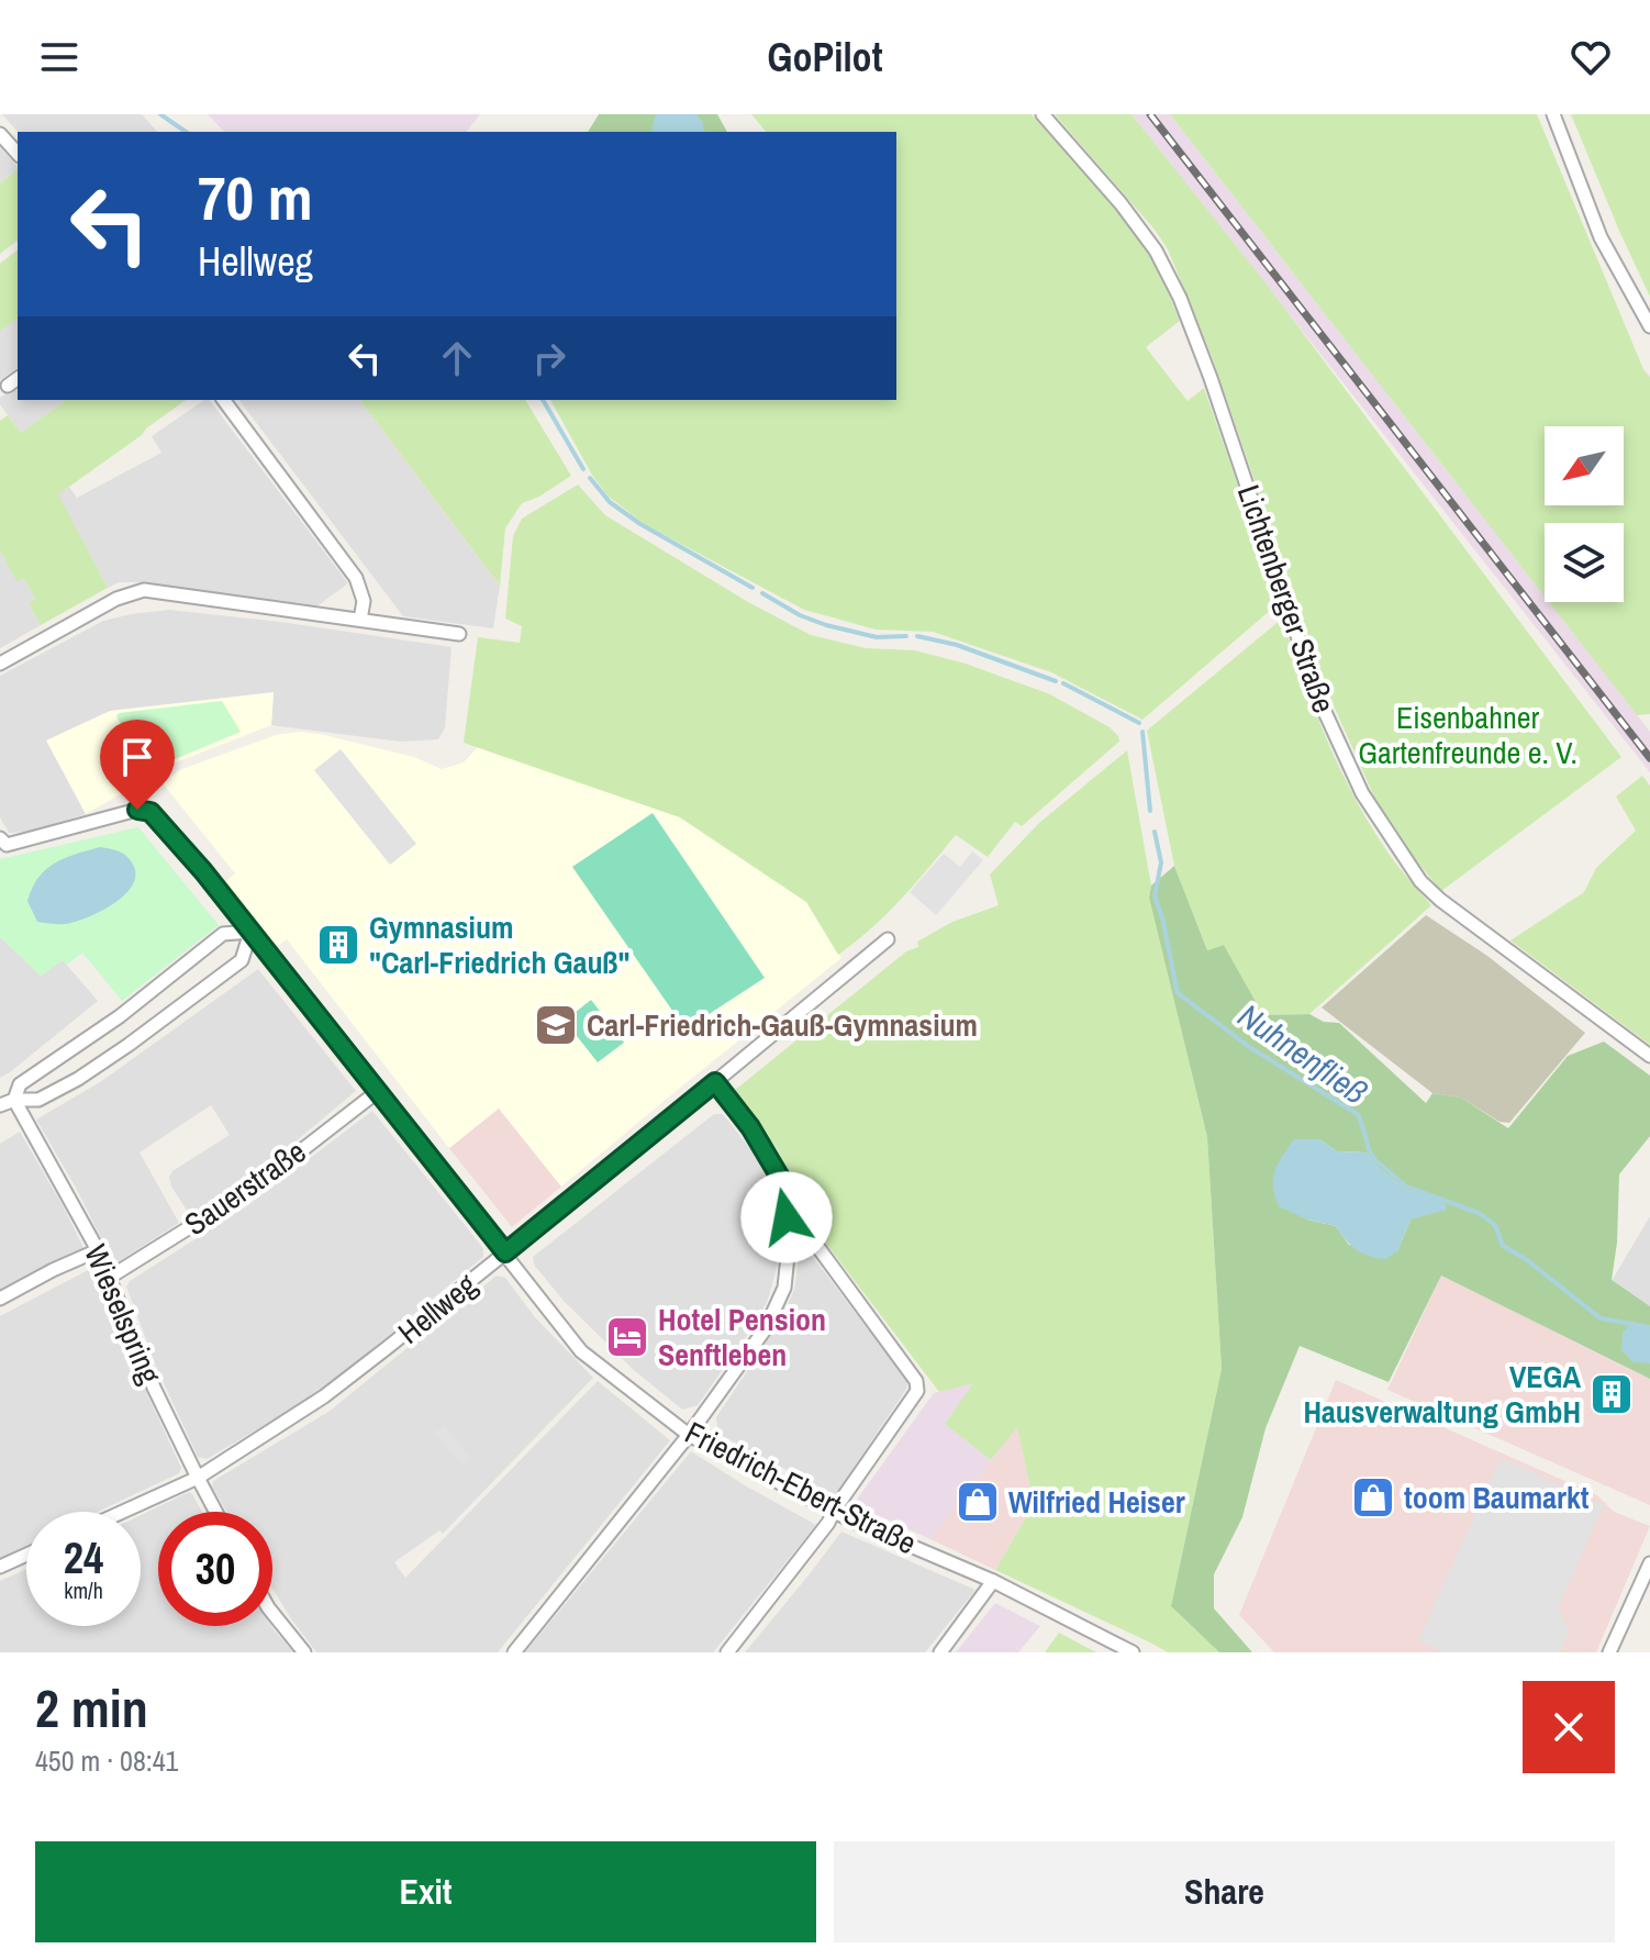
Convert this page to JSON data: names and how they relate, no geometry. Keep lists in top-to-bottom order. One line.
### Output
{"streets":{"street":["Lichtenberger Straße","Sauerstraße","Hellweg","Wieselspring","Friedrich-Ebert-Straße"]},"crossings":[["Sauerstraße","Wieselspring"],["Sauerstraße","Friedrich-Ebert-Straße"],["Hellweg","Wieselspring"],["Hellweg","Friedrich-Ebert-Straße"]],"water":["Nuhnenfließ"],"parks":["Eisenbahner Gartenfreunde e. V."],"places":{"building":["Gymnasium \"Carl-Friedrich Gauß\"","VEGA Hausverwaltung GmbH"],"school or university":["Carl-Friedrich-Gauß-Gymnasium"],"hotel":["Hotel Pension Senftleben"],"shop":["toom Baumarkt","Wilfried Heiser"]},"north":"bottom left","page":{"header":"GoPilot","turn":["70 m","Hellweg"],"speed":"24 km/h","limit":"30","heading":["2 min","450 m · 08:41"],"buttons":["Exit","Share"]}}
